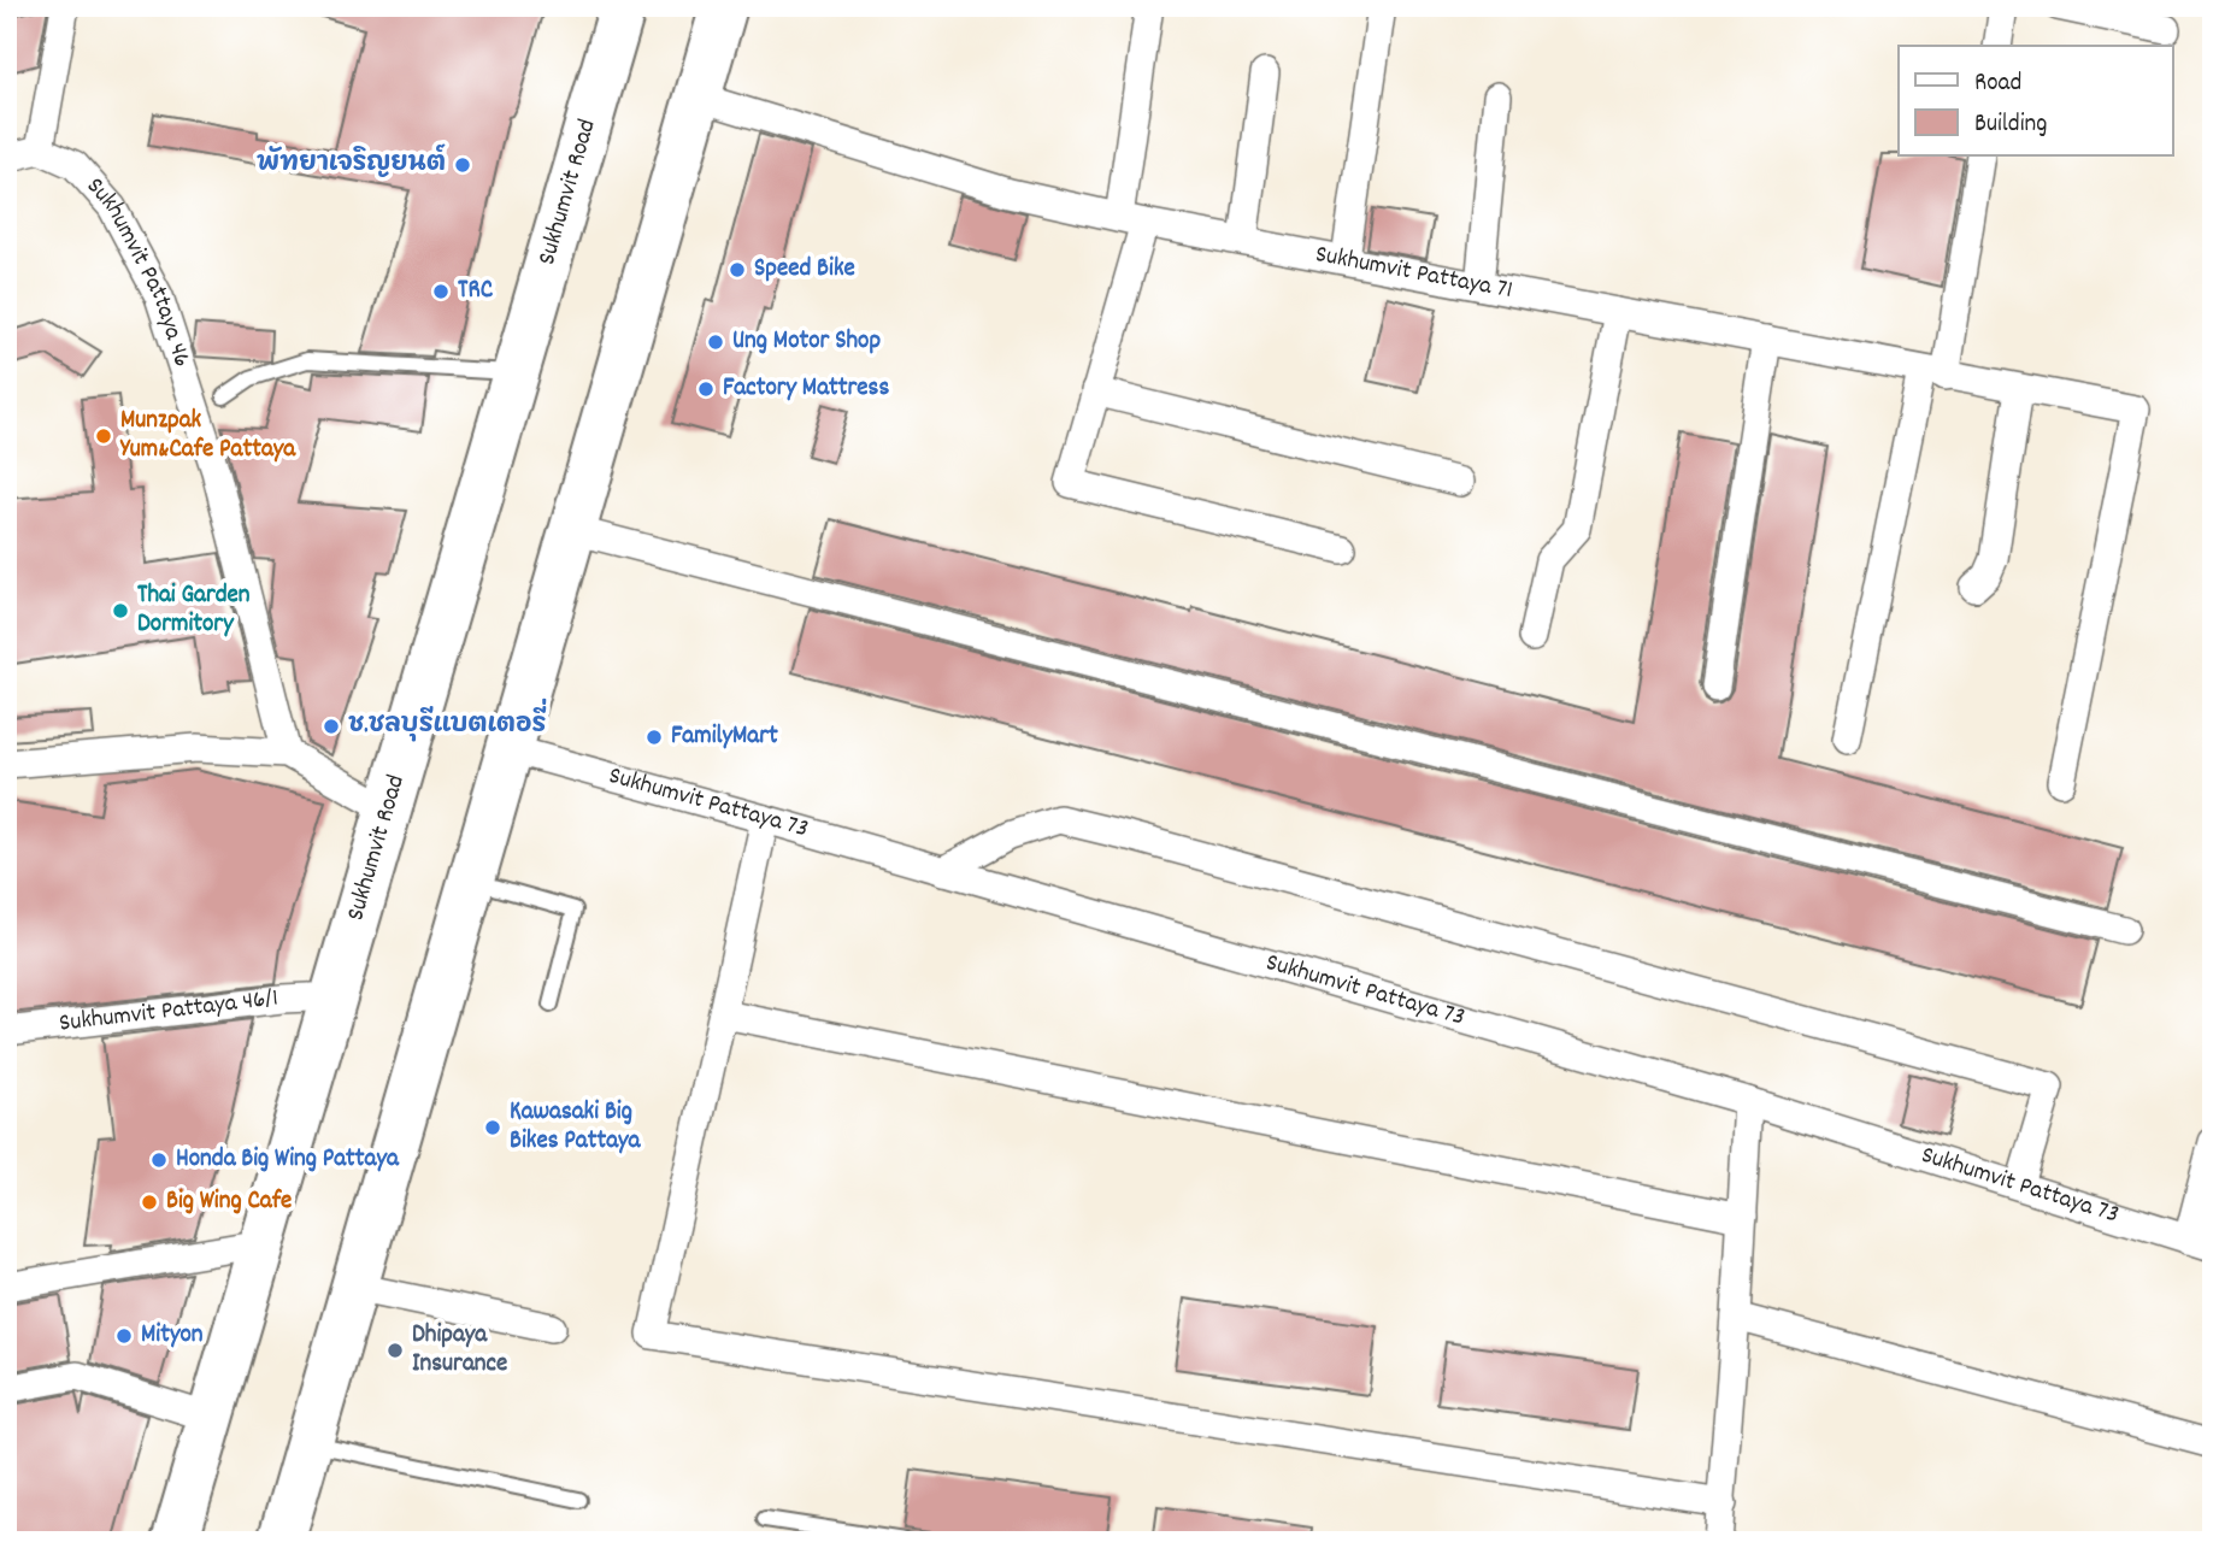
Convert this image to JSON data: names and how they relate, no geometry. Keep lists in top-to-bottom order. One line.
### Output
{"streets":{"highway":["Sukhumvit Road"],"street":["Sukhumvit Pattaya 71","Sukhumvit Pattaya 46","Sukhumvit Pattaya 73","Sukhumvit Pattaya 46/1"]},"crossings":[["Sukhumvit Road","Sukhumvit Pattaya 46/1"]],"places":["พัทยาเจริญยนต์","Speed Bike","TRC","Ung Motor Shop","Factory Mattress","Munzpak Yum&Cafe Pattaya","Thai Garden Dormitory","ช.ชลบุรีแบตเตอรี่","FamilyMart","Kawasaki Big Bikes Pattaya","Honda Big Wing Pattaya","Big Wing Cafe","Mityon","Dhipaya Insurance"],"legend":["Road","Building"]}
